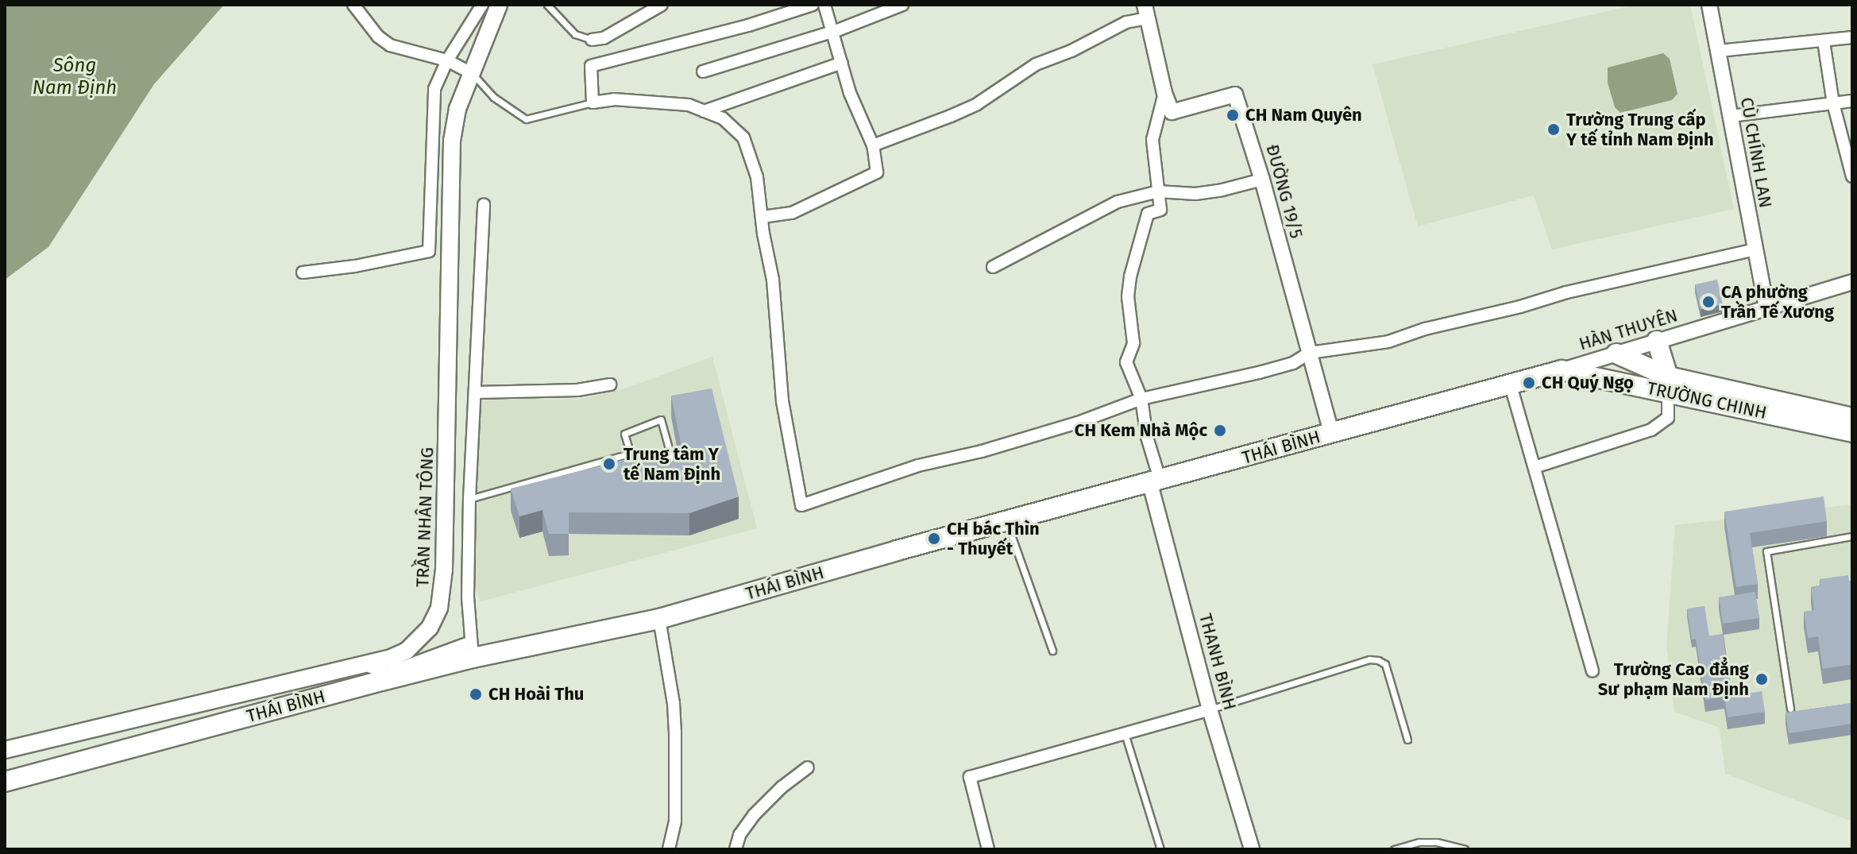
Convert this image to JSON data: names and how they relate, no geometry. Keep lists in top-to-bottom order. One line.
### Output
{"streets":{"main road":["TRƯỜNG CHINH","THÁI BÌNH","TRẦN NHÂN TÔNG"],"street":["CÙ CHÍNH LAN","ĐƯỜNG 19/5","HÀN THUYÊN","THANH BÌNH"]},"crossings":[["CÙ CHÍNH LAN","HÀN THUYÊN"],["ĐƯỜNG 19/5","THÁI BÌNH"],["HÀN THUYÊN","TRƯỜNG CHINH"],["HÀN THUYÊN","THÁI BÌNH"],["TRƯỜNG CHINH","THÁI BÌNH"],["THÁI BÌNH","THANH BÌNH"]],"water":["Sông Nam Định"],"places":["CH Nam Quyên","Trường Trung cấp Y tế tỉnh Nam Định","CA phường Trần Tế Xương","CH Quý Ngọ","CH Kem Nhà Mộc","Trung tâm Y tế Nam Định","CH bác Thìn - Thuyết","Trường Cao đẳng Sư phạm Nam Định","CH Hoài Thu"]}
